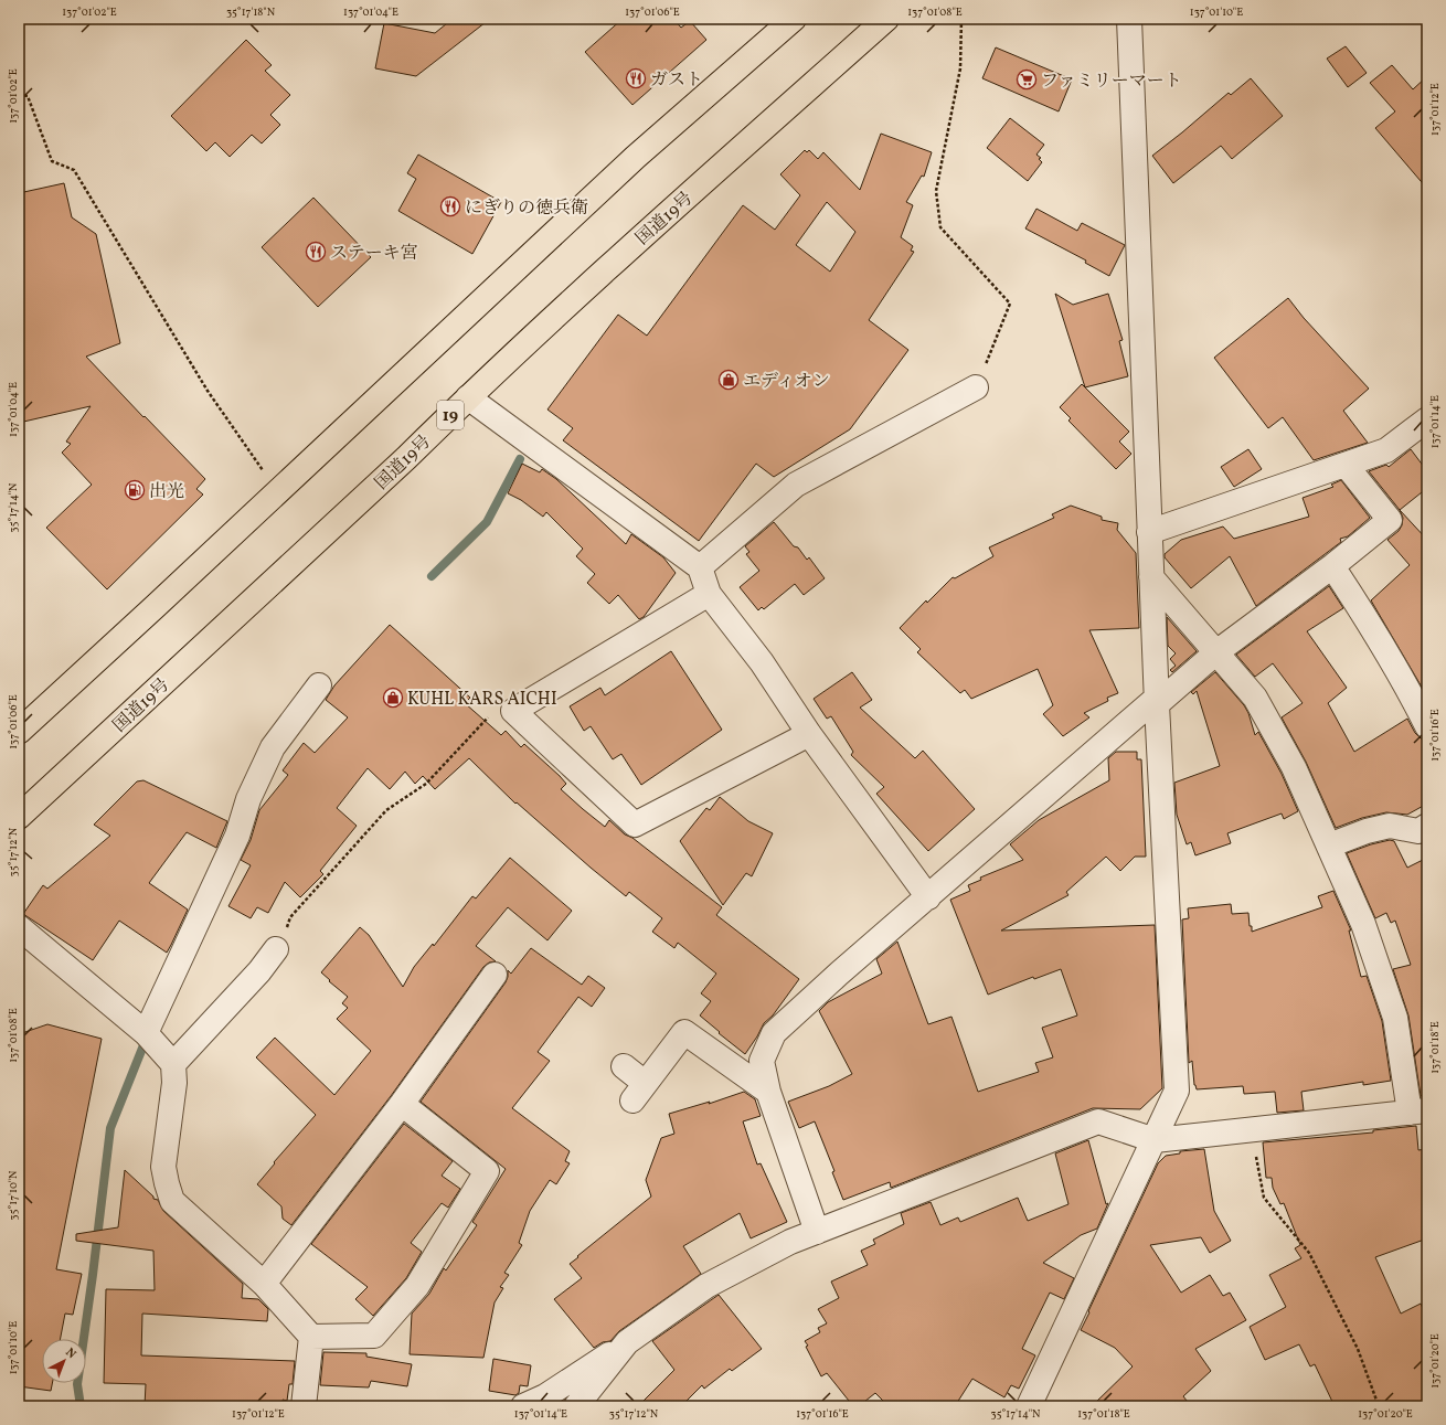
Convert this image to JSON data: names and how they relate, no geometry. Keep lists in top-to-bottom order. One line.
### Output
{"streets":{"highway":["国道19号","19"]},"places":{"restaurant":["ガスト","にぎりの徳兵衛","ステーキ宮"],"supermarket":["ファミリーマート"],"shop":["エディオン","KUHL KARS AICHI"],"fuel station":["出光"]},"north":"top right","coordinates":["137°01'02\"E","35°17'18\"N","137°01'04\"E","137°01'06\"E","137°01'08\"E","137°01'10\"E","137°01'12\"E","137°01'14\"E","35°17'14\"N","137°01'16\"E","35°17'12\"N","137°01'18\"E","35°17'10\"N","137°01'20\"E"]}
